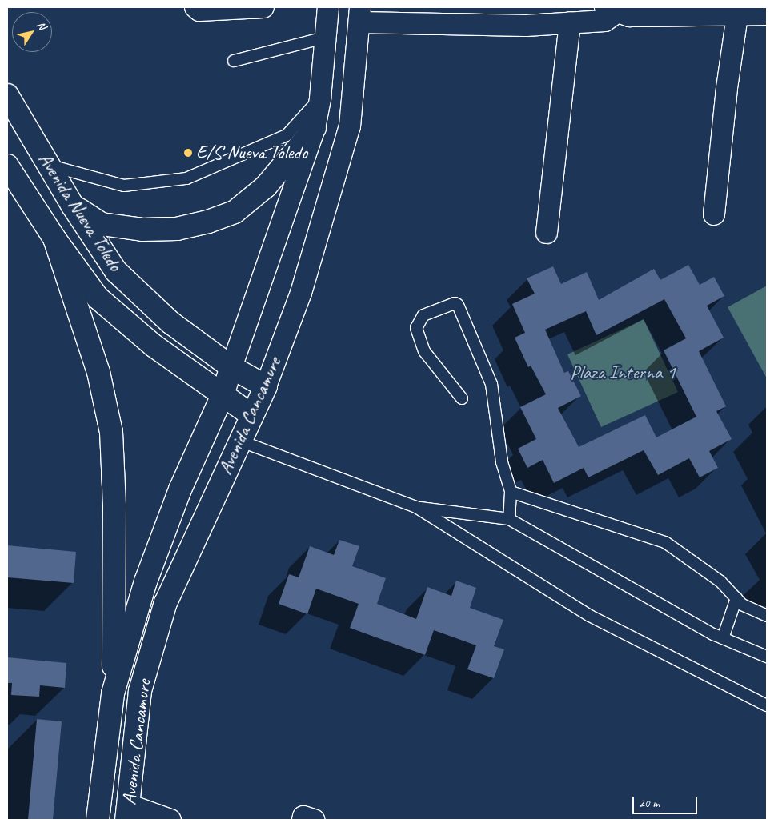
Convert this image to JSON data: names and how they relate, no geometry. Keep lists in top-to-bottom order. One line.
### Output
{"streets":{"main road":["Avenida Nueva Toledo","Avenida Cancamure"]},"crossings":[["Avenida Nueva Toledo","Avenida Cancamure"]],"parks":["Plaza Interna 1"],"places":["E/S Nueva Toledo"],"scale_bar":"20 m","north":"top right"}
